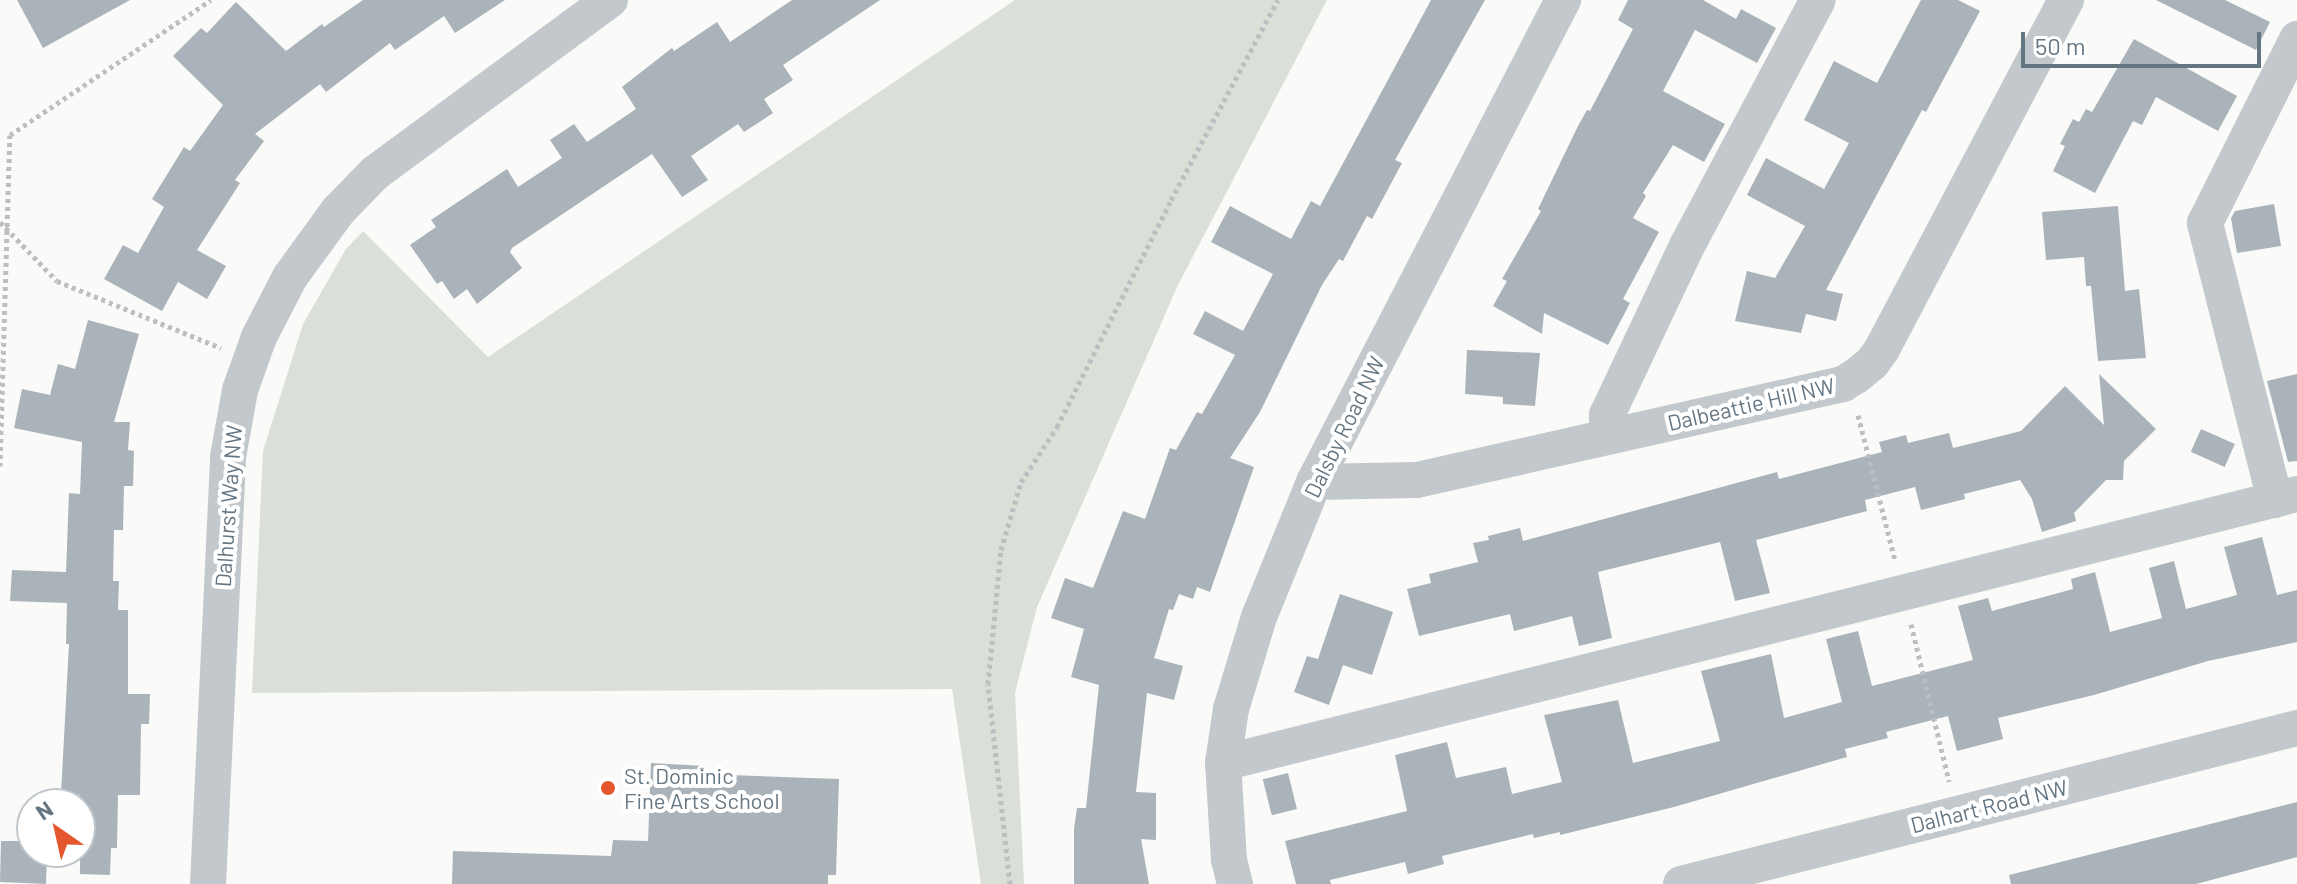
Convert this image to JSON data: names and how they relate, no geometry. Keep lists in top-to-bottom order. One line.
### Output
{"streets":{"street":["Dalbeattie Hill NW","Dalsby Road NW","Dalhurst Way NW","Dalhart Road NW"]},"crossings":[["Dalbeattie Hill NW","Dalsby Road NW"]],"places":["St. Dominic Fine Arts School"],"scale_bar":"50 m","north":"top left"}
